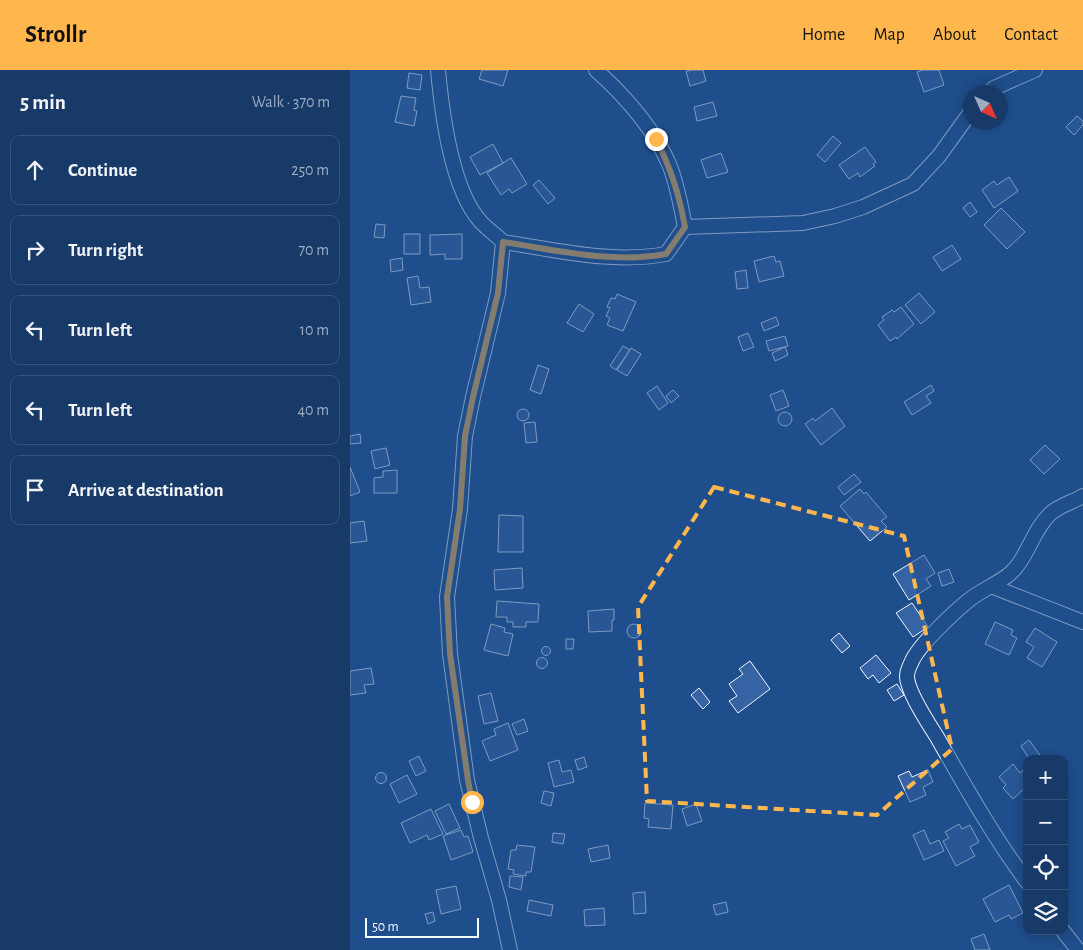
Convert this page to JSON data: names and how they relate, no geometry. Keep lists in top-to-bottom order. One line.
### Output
{"scale_bar":"50 m","north":"bottom right","page":{"header":"Strollr","nav":["Home","Map","About","Contact"],"heading":["5 min","Walk · 370 m"],"list":[["Continue","250 m"],["Turn right","70 m"],["Turn left","10 m"],["Turn left","40 m"],"Arrive at destination"],"map_buttons":["+","−"],"scale":"50 m"}}
